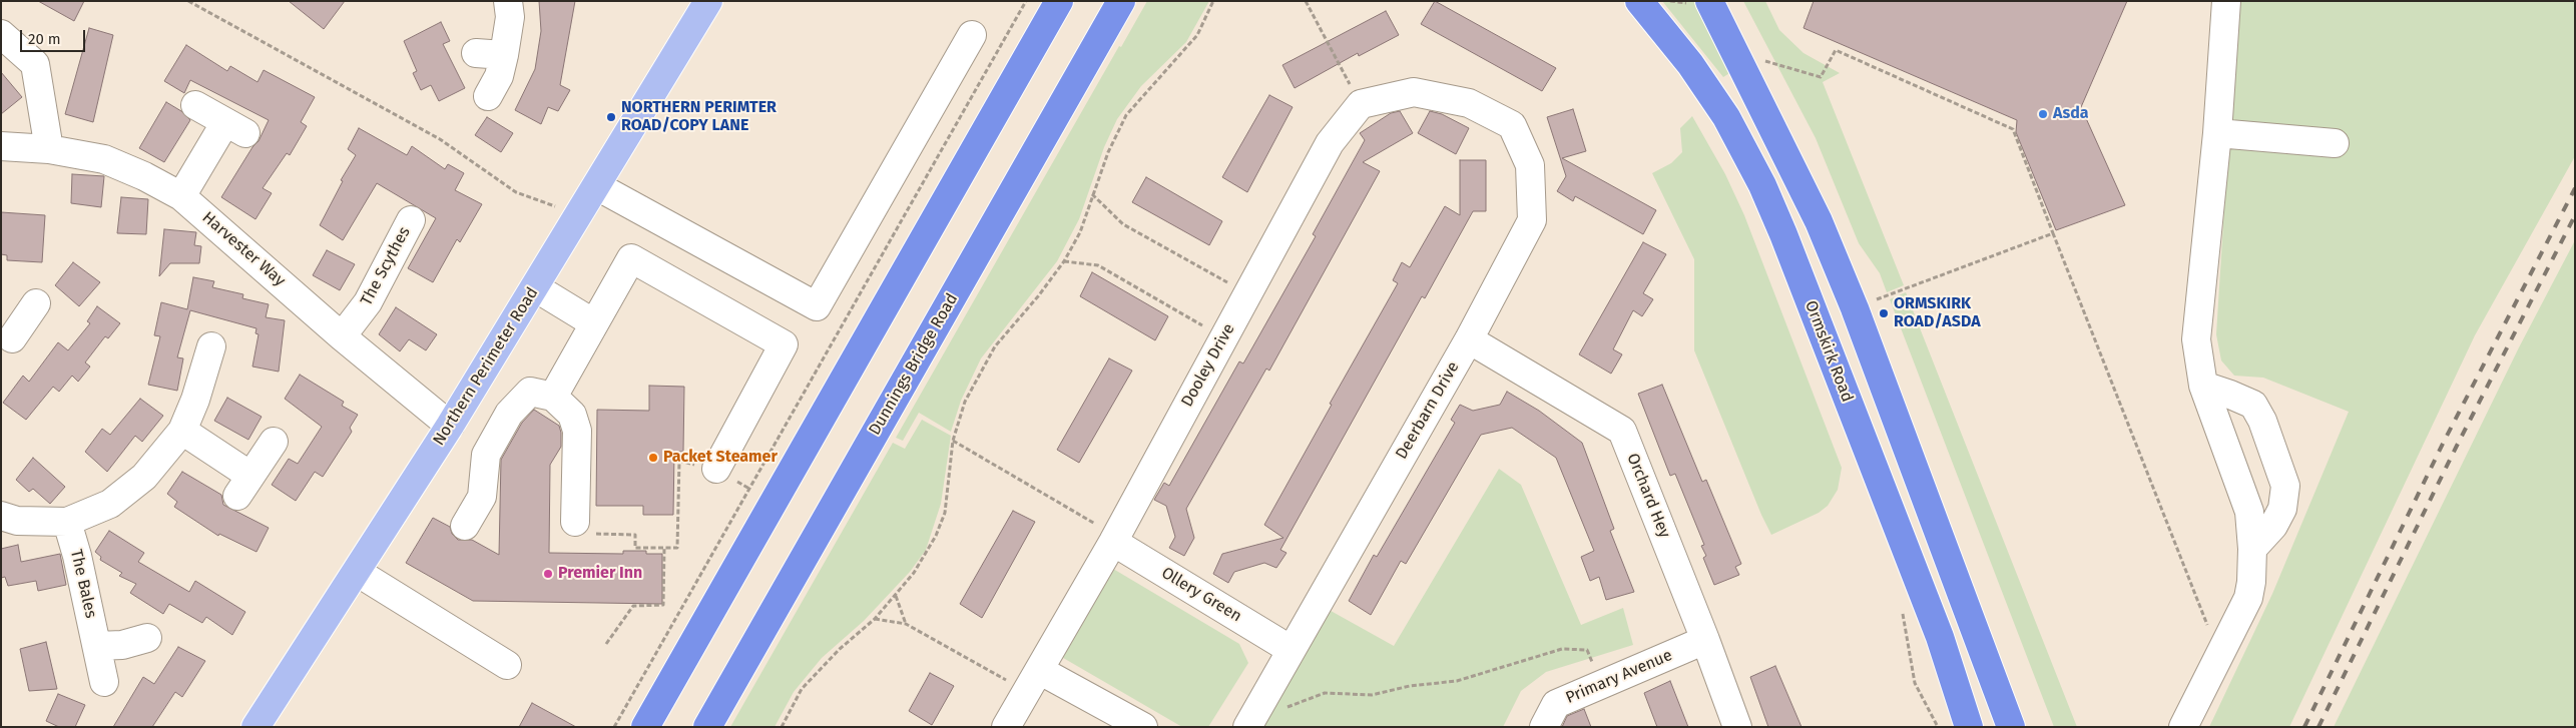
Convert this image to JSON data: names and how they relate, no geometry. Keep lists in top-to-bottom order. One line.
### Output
{"streets":{"highway":["Ormskirk Road","Dunnings Bridge Road"],"main road":["Northern Perimeter Road"],"street":["Harvester Way","The Scythes","Dooley Drive","Deerbarn Drive","Orchard Hey","The Bales","Ollery Green","Primary Avenue"]},"crossings":[["Harvester Way","The Scythes"],["Harvester Way","Northern Perimeter Road"],["Dooley Drive","Deerbarn Drive"],["Dooley Drive","Ollery Green"],["Deerbarn Drive","Orchard Hey"],["Deerbarn Drive","Ollery Green"],["Orchard Hey","Primary Avenue"]],"places":["Asda","NORTHERN PERIMTER ROAD/COPY LANE","ORMSKIRK ROAD/ASDA","Packet Steamer","Premier Inn"],"scale_bar":"20 m"}
